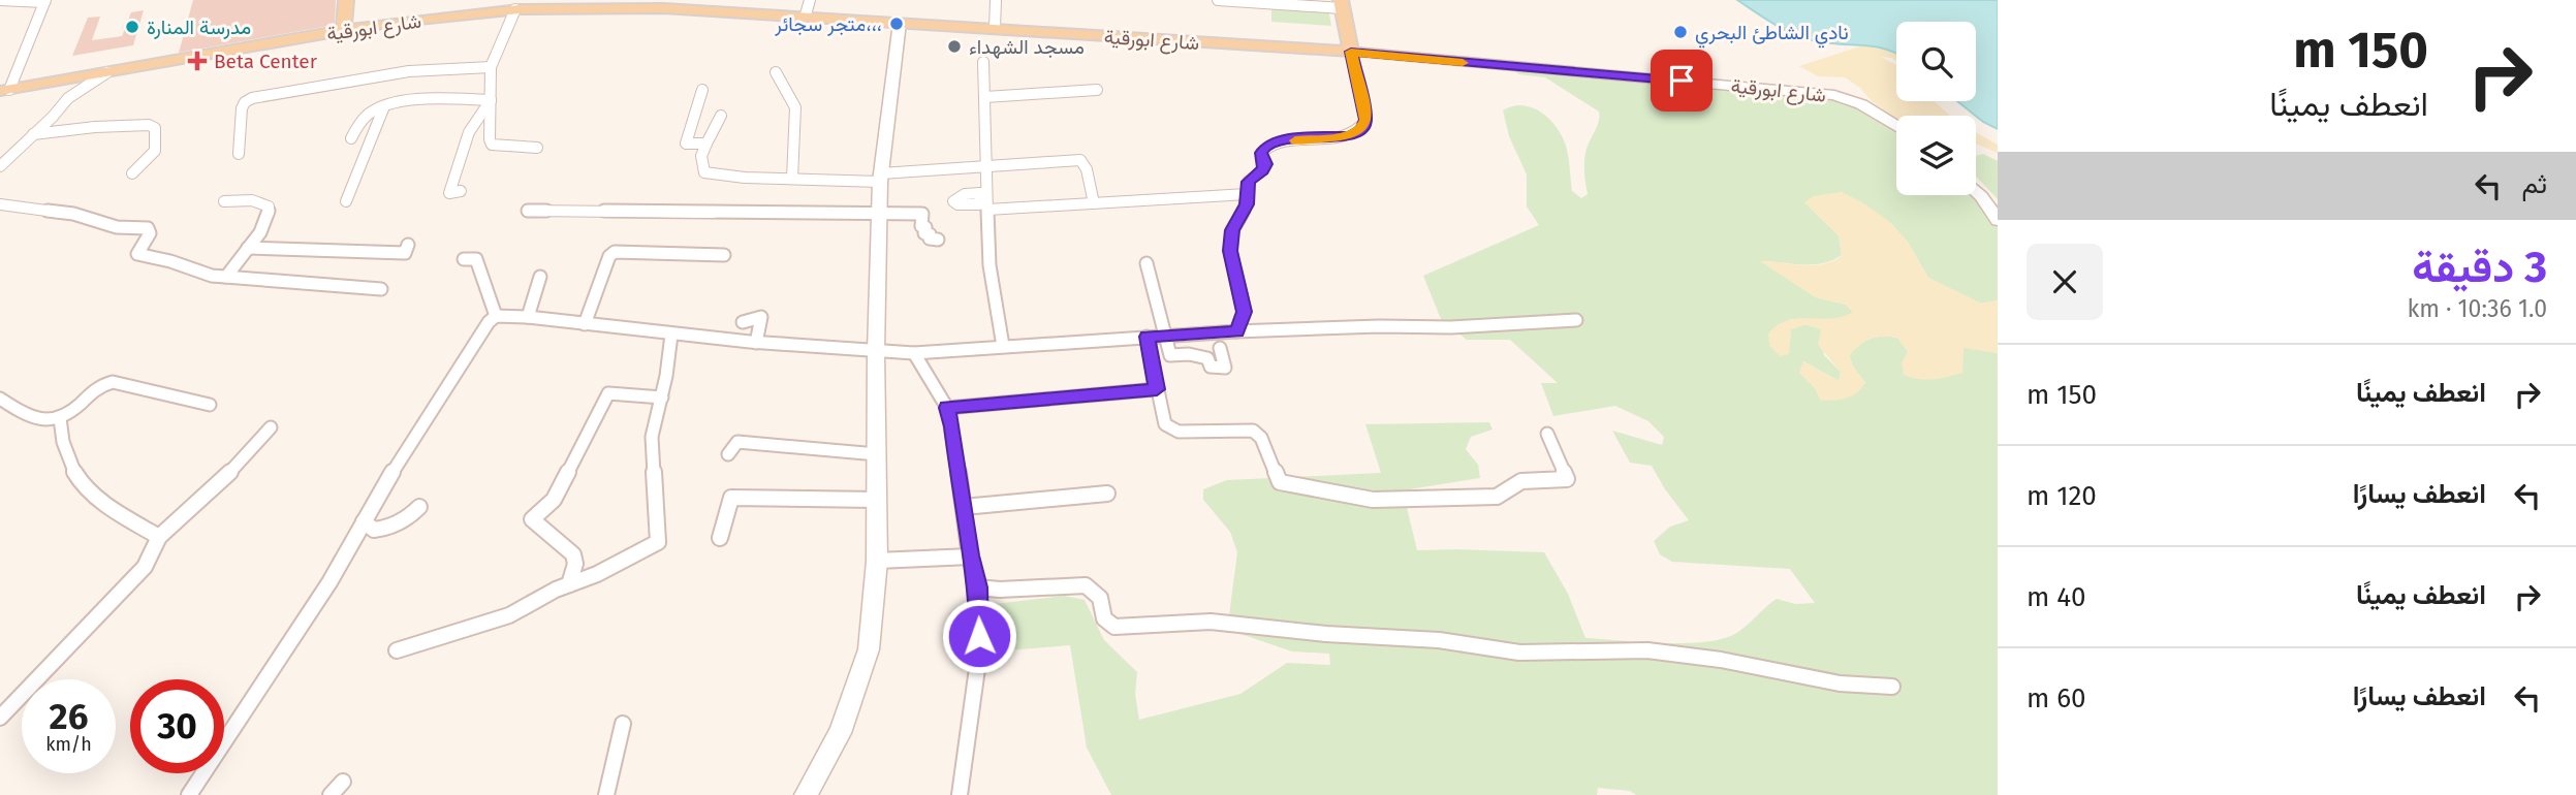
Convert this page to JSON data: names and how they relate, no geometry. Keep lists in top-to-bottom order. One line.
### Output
{"streets":{"main road":["شارع ابورقية"]},"places":{"other":["متجر سجائر،،،","مدرسة المنارة","نادي الشاطئ البحري","مسجد الشهداء"],"health":["Beta Center"]},"page":{"turn":["150 m","انعطف يمينًا"],"then":"ثم","heading":["3 دقيقة","1.0 km · 10:36"],"list":[{"name":"انعطف يمينًا","value":"150 m"},{"name":"انعطف يسارًا","value":"120 m"},{"name":"انعطف يمينًا","value":"40 m"},{"name":"انعطف يسارًا","value":"60 m"}],"speed":"26 km/h","limit":"30"}}
